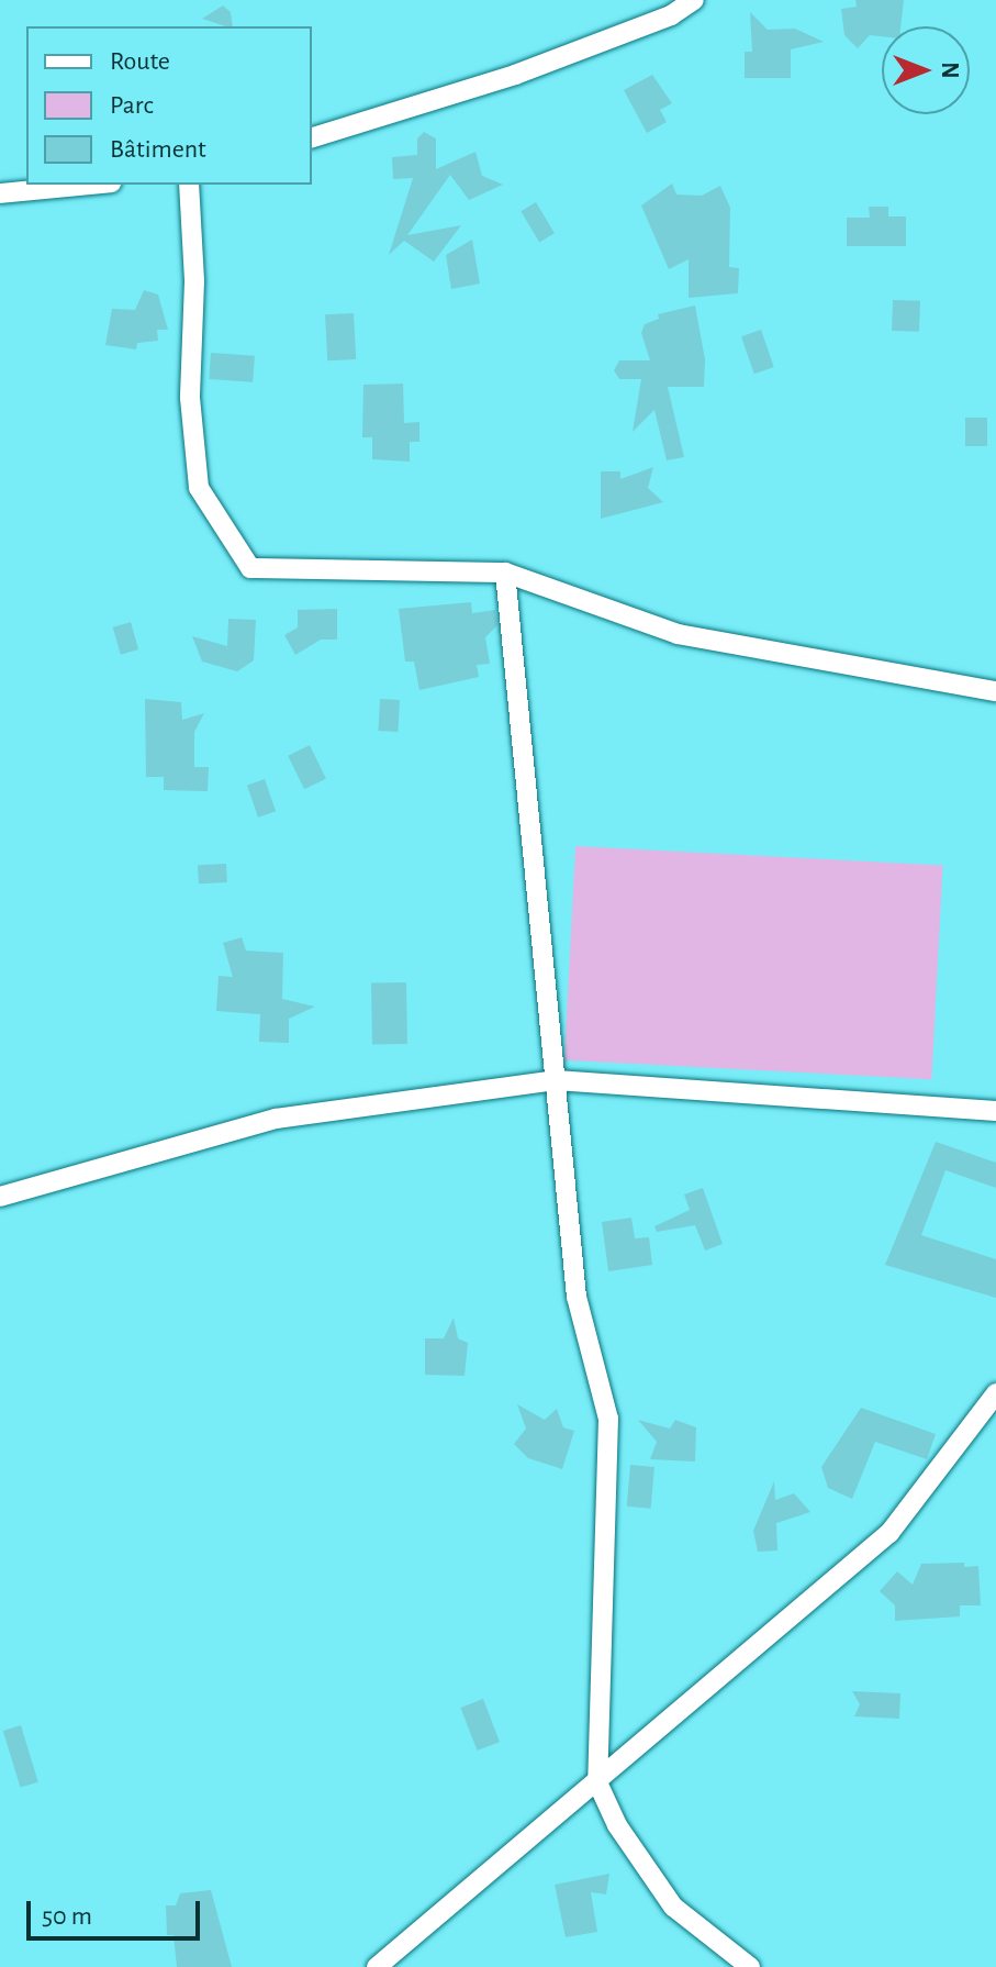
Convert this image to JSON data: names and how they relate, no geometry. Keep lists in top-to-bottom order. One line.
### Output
{"legend":["Route","Parc","Bâtiment"],"scale_bar":"50 m","north":"right"}
